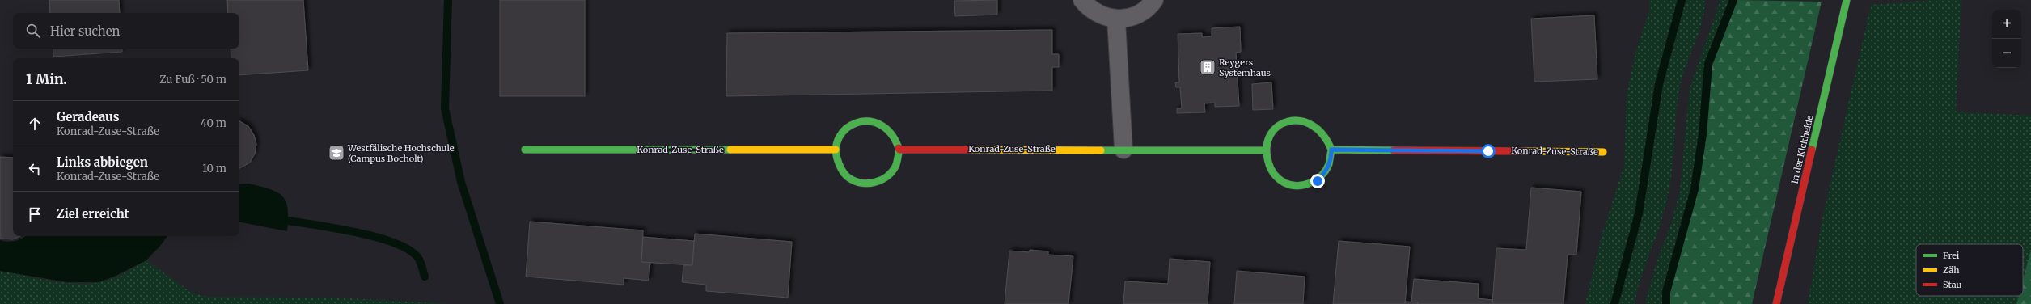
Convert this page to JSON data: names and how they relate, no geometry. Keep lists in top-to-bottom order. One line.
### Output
{"streets":{"street":["Konrad-Zuse-Straße","In der Kickheide"]},"places":{"building":["Reygers Systemhaus"],"school or university":["Westfälische Hochschule (Campus Bocholt)"]},"legend":["Frei","Zäh","Stau"],"page":{"map_buttons":["+","−"],"search":"Hier suchen","heading":["1 Min.","Zu Fuß · 50 m"],"list":[["Geradeaus","Konrad-Zuse-Straße","40 m"],["Links abbiegen","Konrad-Zuse-Straße","10 m"],"Ziel erreicht"]}}
